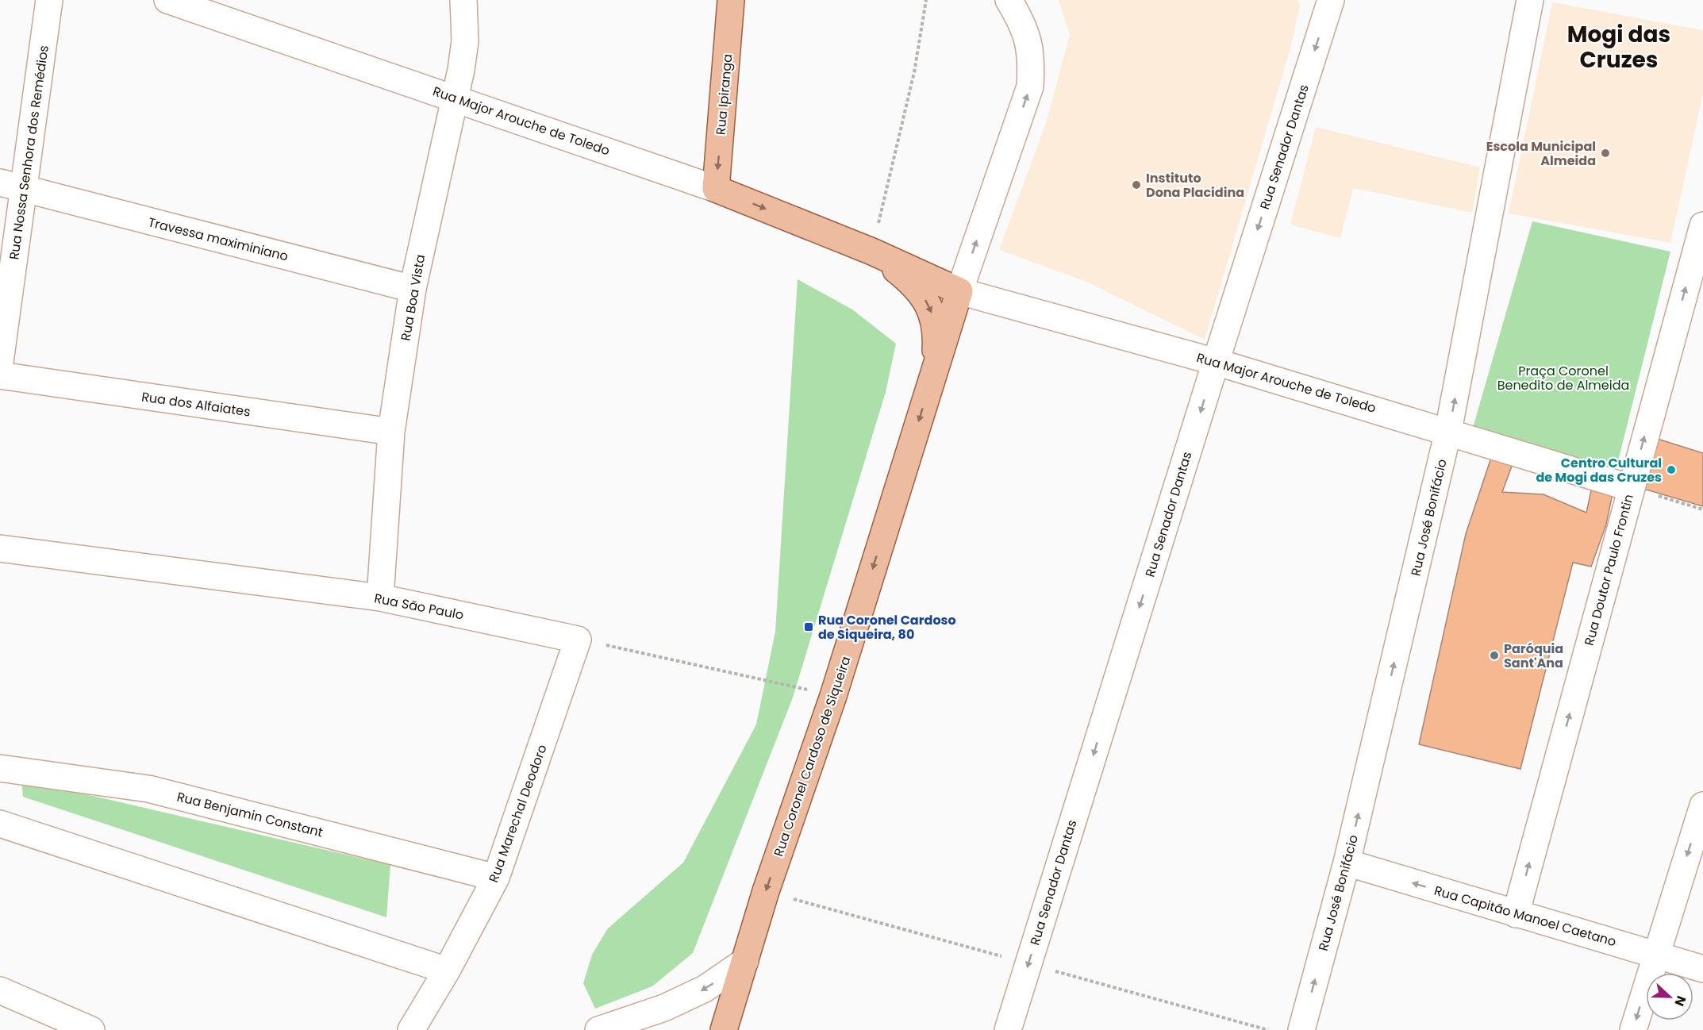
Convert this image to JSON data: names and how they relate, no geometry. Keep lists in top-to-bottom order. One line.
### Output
{"streets":{"main road":["Rua Ipiranga","Rua Major Arouche de Toledo","Rua Coronel Cardoso de Siqueira"],"street":["Rua Senador Dantas","Rua Nossa Senhora dos Remédios","Travessa maximiniano","Rua Boa Vista","Rua dos Alfaiates","Rua José Bonifácio","Rua Doutor Paulo Frontin","Rua São Paulo","Rua Marechal Deodoro","Rua Benjamin Constant","Rua Capitão Manoel Caetano"]},"crossings":[["Rua Ipiranga","Rua Major Arouche de Toledo"],["Rua Major Arouche de Toledo","Rua Senador Dantas"],["Rua Major Arouche de Toledo","Rua Boa Vista"],["Rua Major Arouche de Toledo","Rua José Bonifácio"],["Rua Major Arouche de Toledo","Rua Doutor Paulo Frontin"],["Rua Major Arouche de Toledo","Rua Coronel Cardoso de Siqueira"],["Rua Nossa Senhora dos Remédios","Travessa maximiniano"],["Travessa maximiniano","Rua Boa Vista"],["Rua Boa Vista","Rua dos Alfaiates"],["Rua Boa Vista","Rua São Paulo"],["Rua José Bonifácio","Rua Capitão Manoel Caetano"],["Rua Doutor Paulo Frontin","Rua Capitão Manoel Caetano"],["Rua São Paulo","Rua Marechal Deodoro"],["Rua Marechal Deodoro","Rua Benjamin Constant"]],"one_way":["Rua Ipiranga","Rua Senador Dantas","Rua José Bonifácio","Rua Doutor Paulo Frontin","Rua Coronel Cardoso de Siqueira","Rua Capitão Manoel Caetano"],"districts":["Mogi das Cruzes"],"parks":["Praça Coronel Benedito de Almeida"],"places":{"other":["Escola Municipal Almeida","Instituto Dona Placidina","Centro Cultural de Mogi das Cruzes","Paróquia Sant'Ana"],"transit":["Rua Coronel Cardoso de Siqueira, 80"]},"north":"right"}
